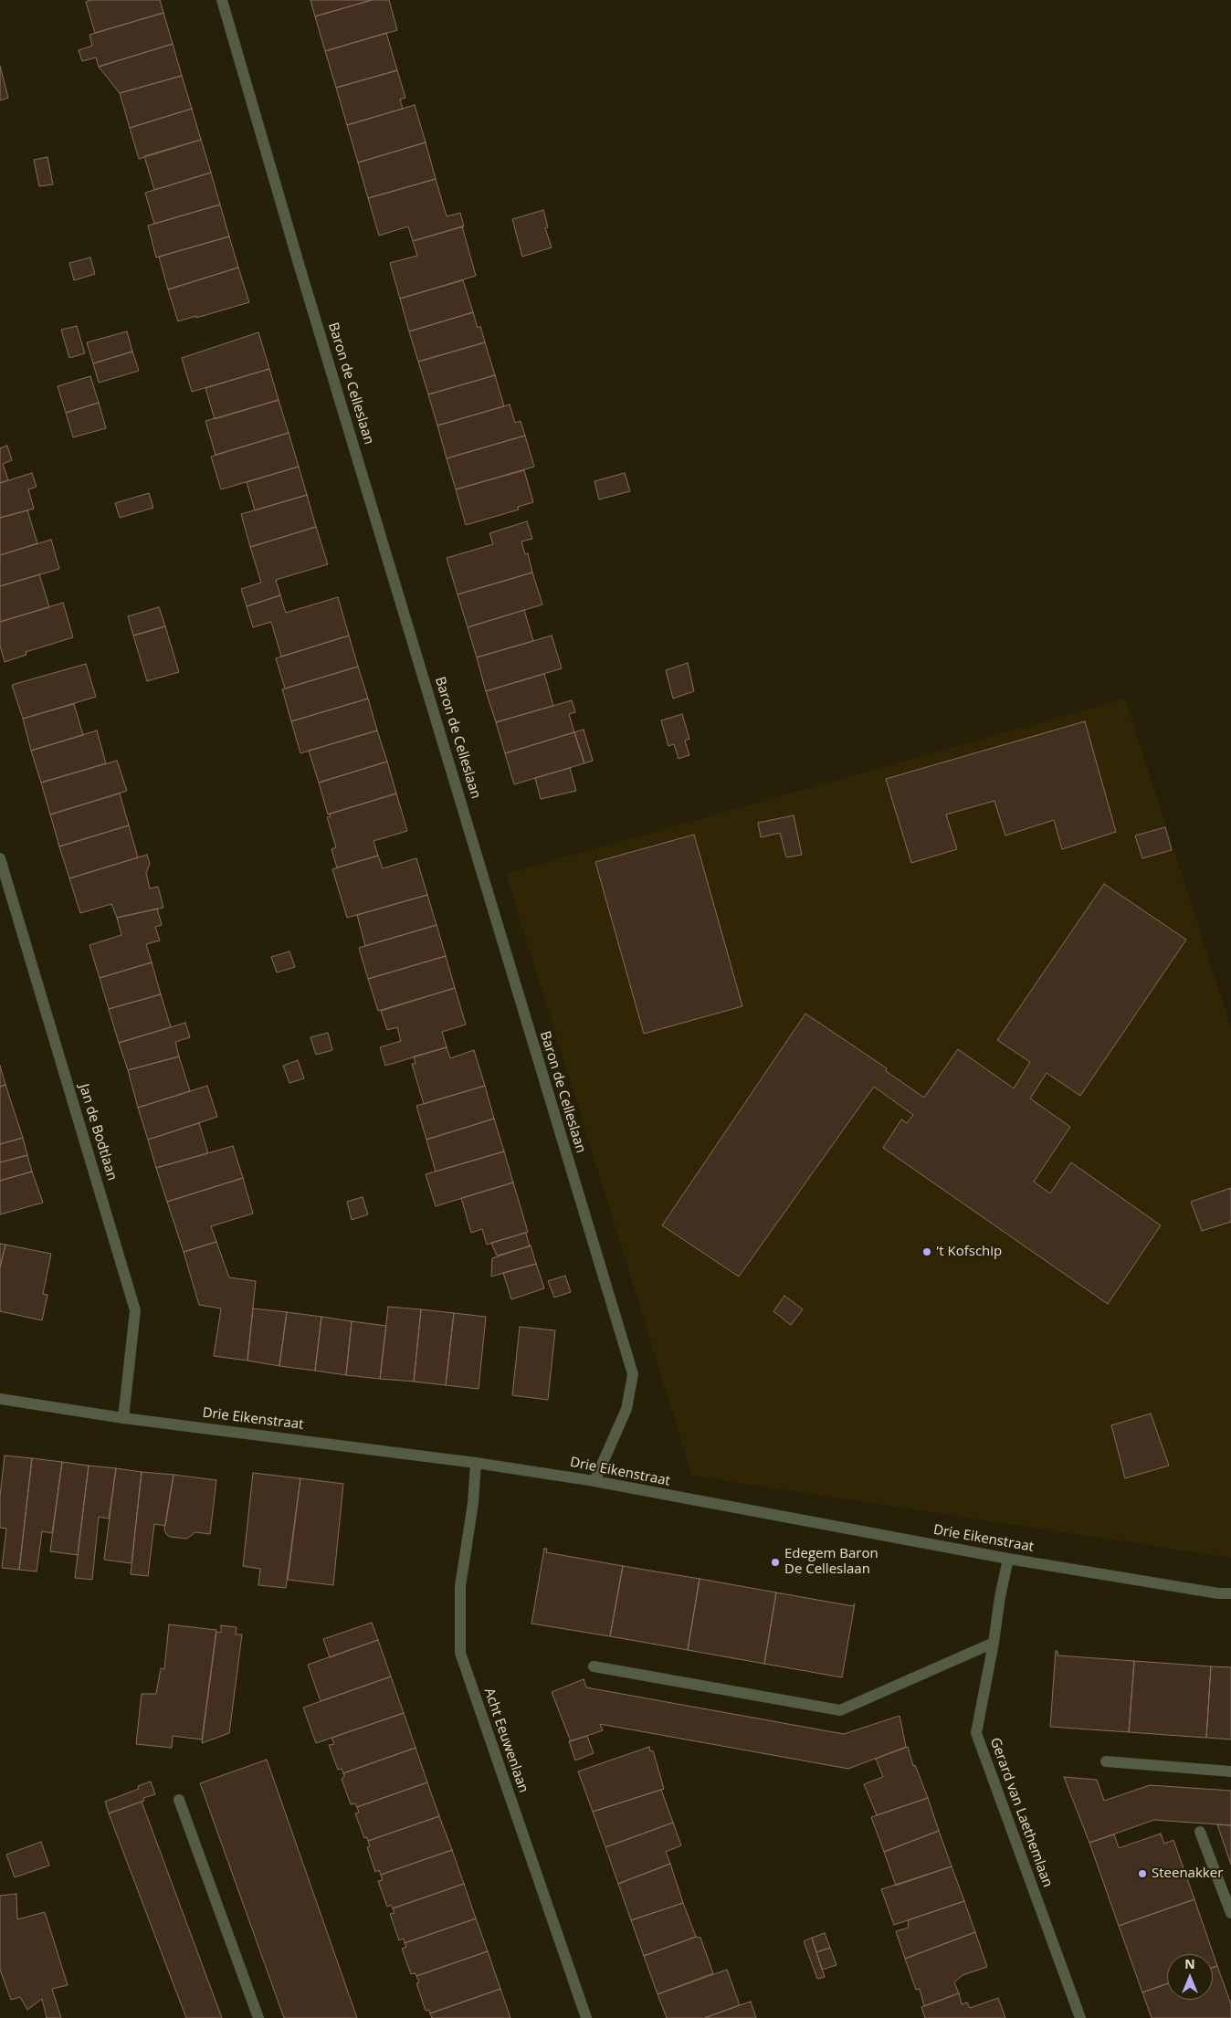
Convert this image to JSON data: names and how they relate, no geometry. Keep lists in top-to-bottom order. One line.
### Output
{"streets":{"street":["Baron de Celleslaan","Jan de Bodtlaan","Drie Eikenstraat","Acht Eeuwenlaan","Gerard van Laethemlaan"]},"crossings":[["Baron de Celleslaan","Drie Eikenstraat"],["Jan de Bodtlaan","Drie Eikenstraat"],["Drie Eikenstraat","Acht Eeuwenlaan"],["Drie Eikenstraat","Gerard van Laethemlaan"]],"places":["'t Kofschip","Edegem Baron De Celleslaan","Steenakker"],"north":"top"}
